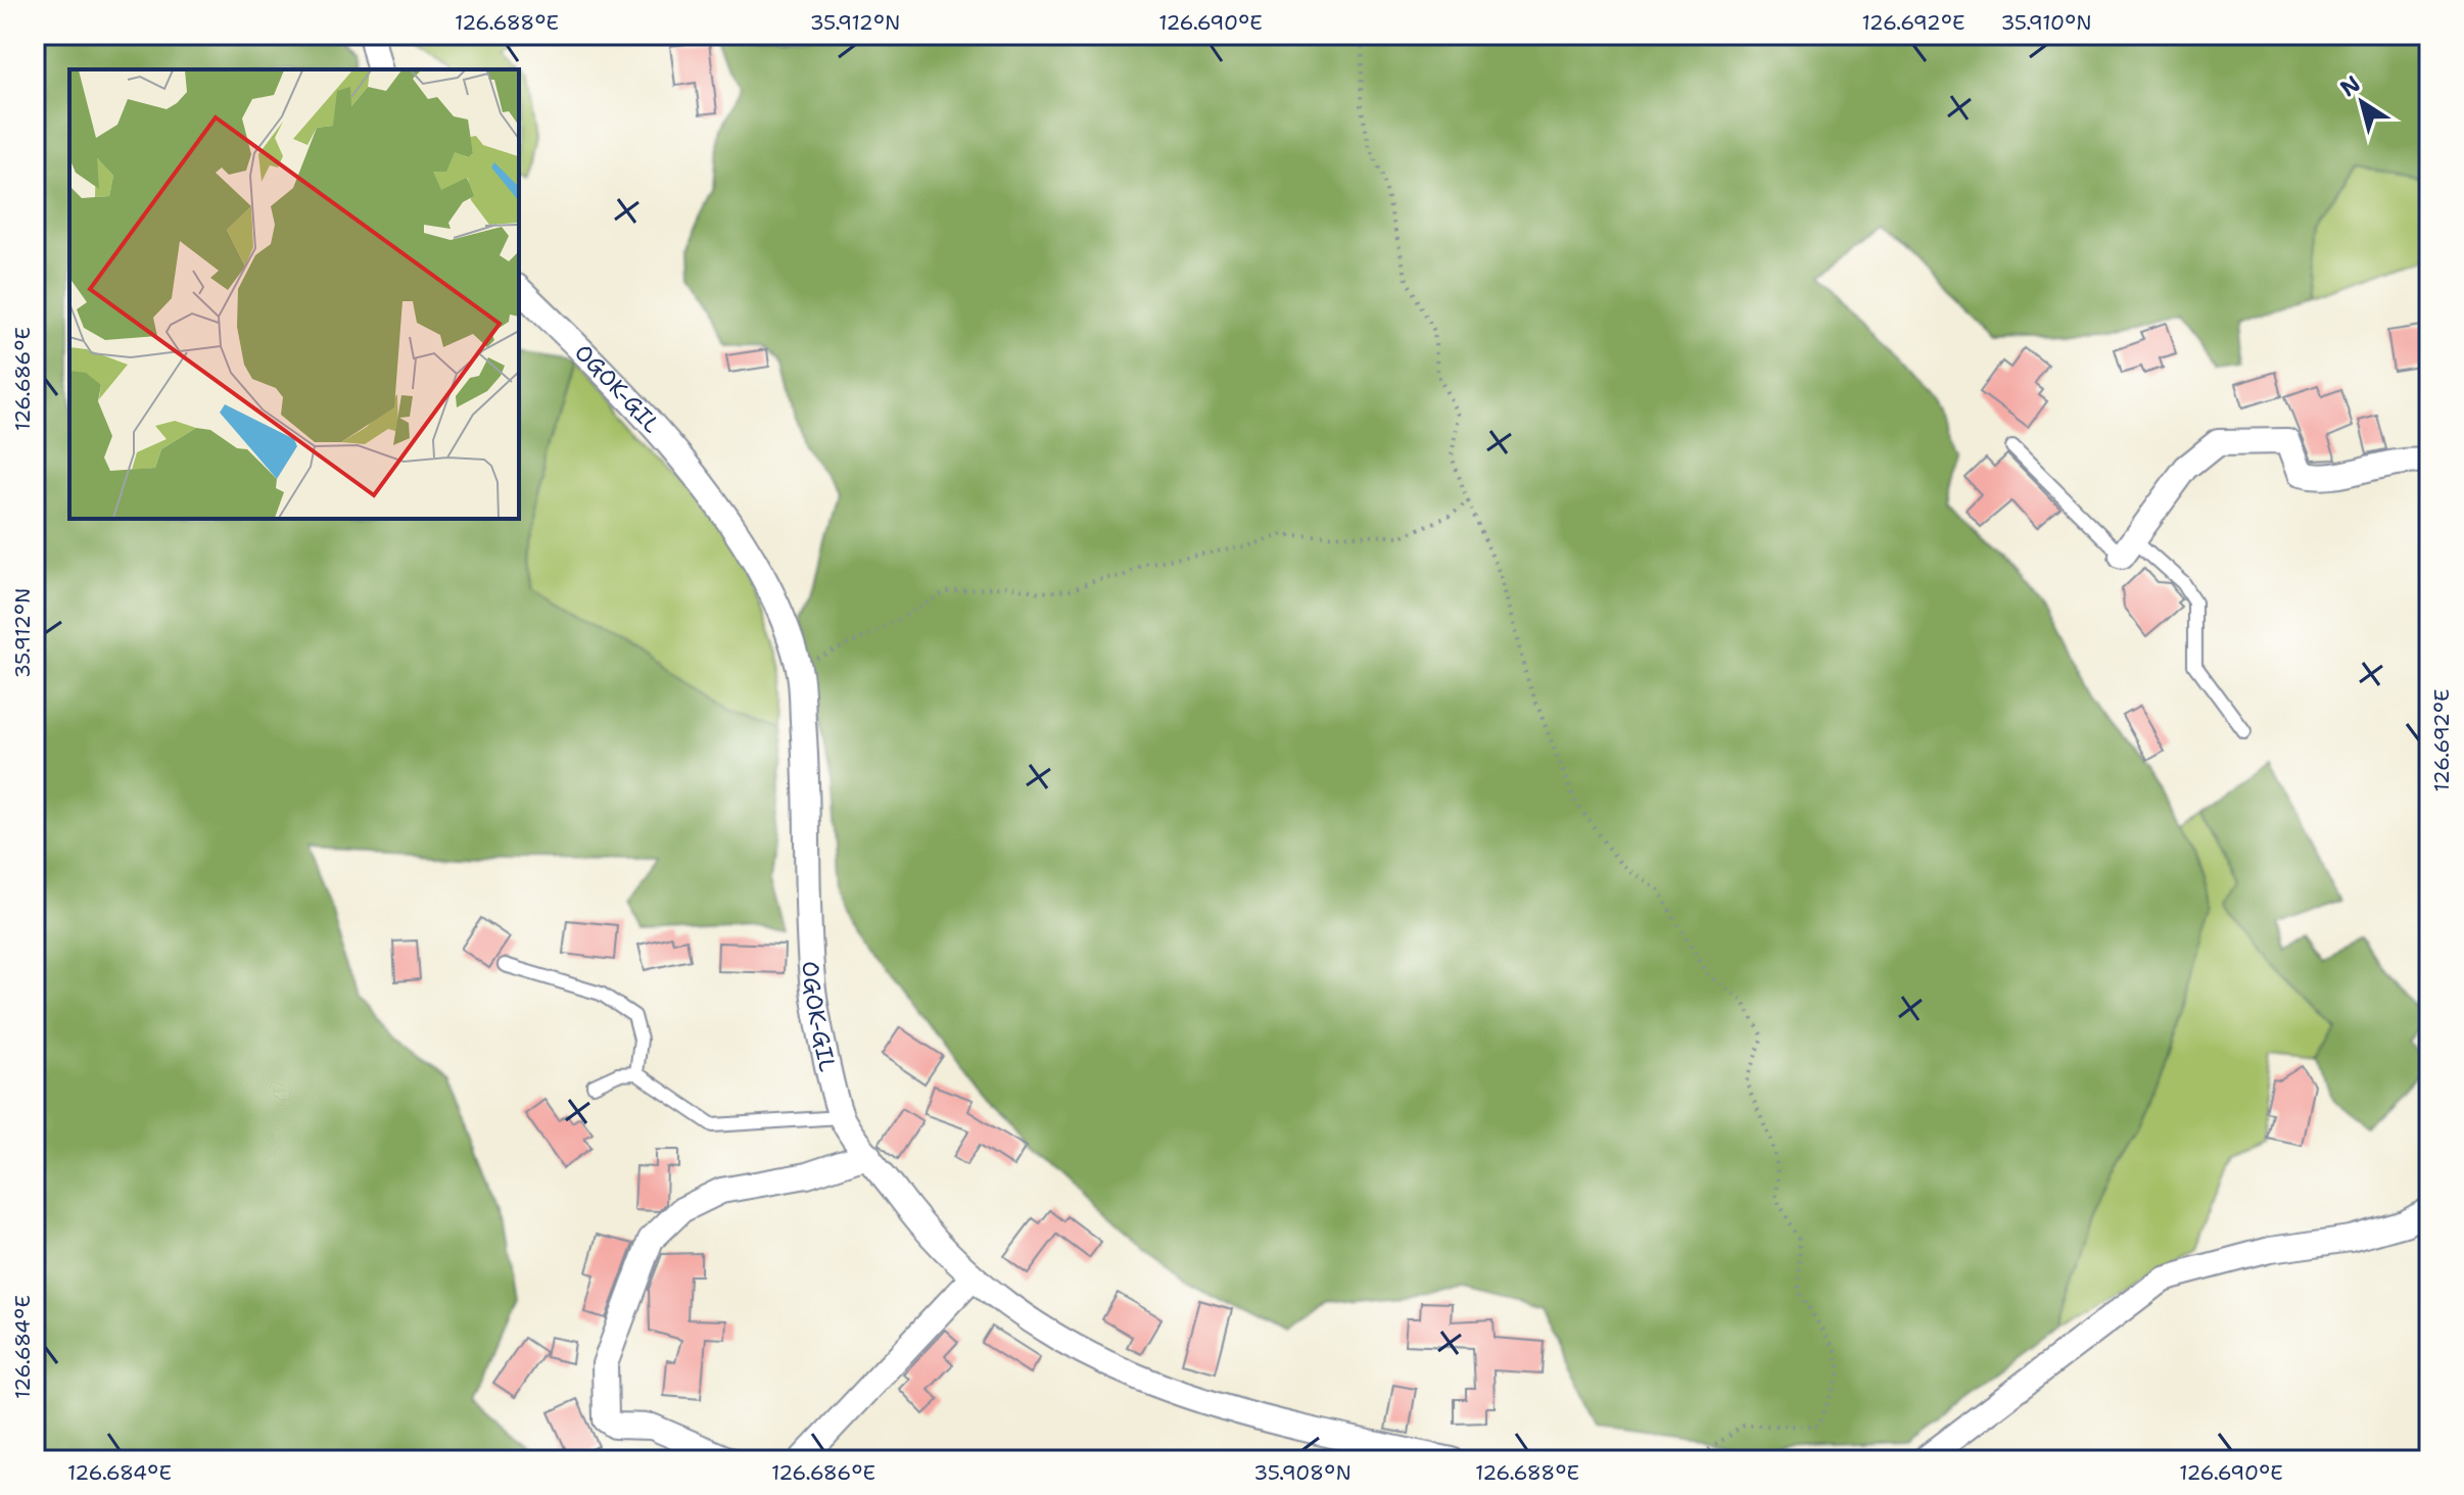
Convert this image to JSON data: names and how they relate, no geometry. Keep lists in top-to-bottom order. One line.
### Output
{"streets":{"street":["OGOK-GIL"]},"north":"top left","coordinates":["126.688°E","35.912°N","126.690°E","126.692°E","35.910°N","126.686°E","126.684°E","35.908°N"]}
